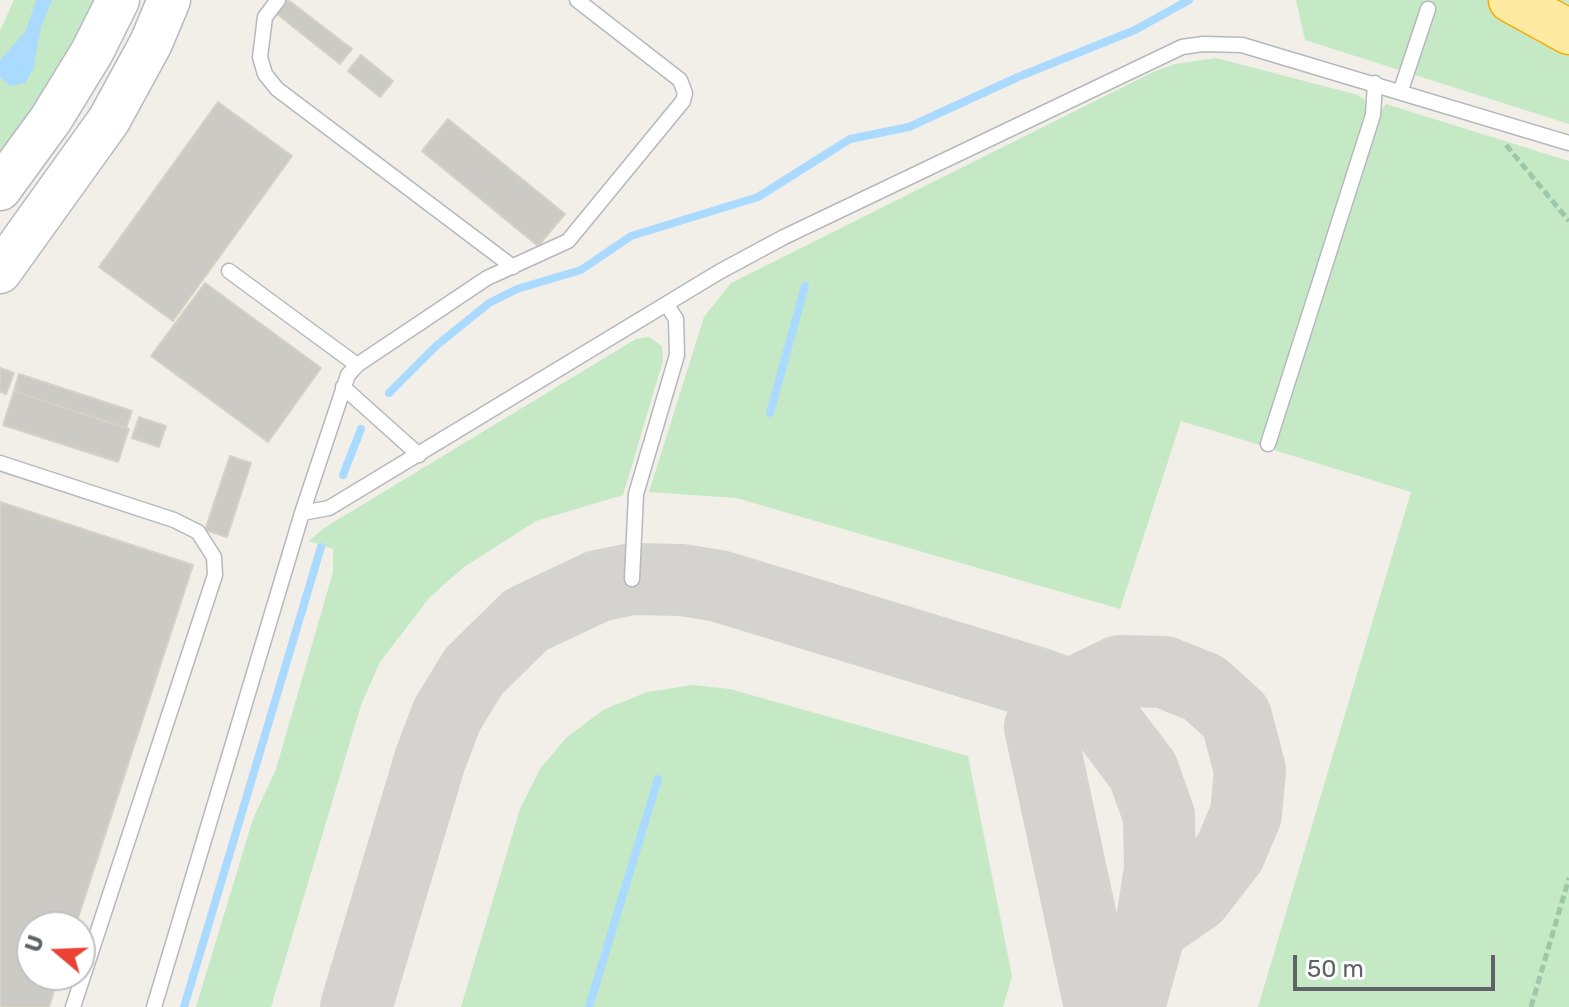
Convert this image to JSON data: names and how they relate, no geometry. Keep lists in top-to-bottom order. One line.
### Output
{"scale_bar":"50 m","north":"left"}
